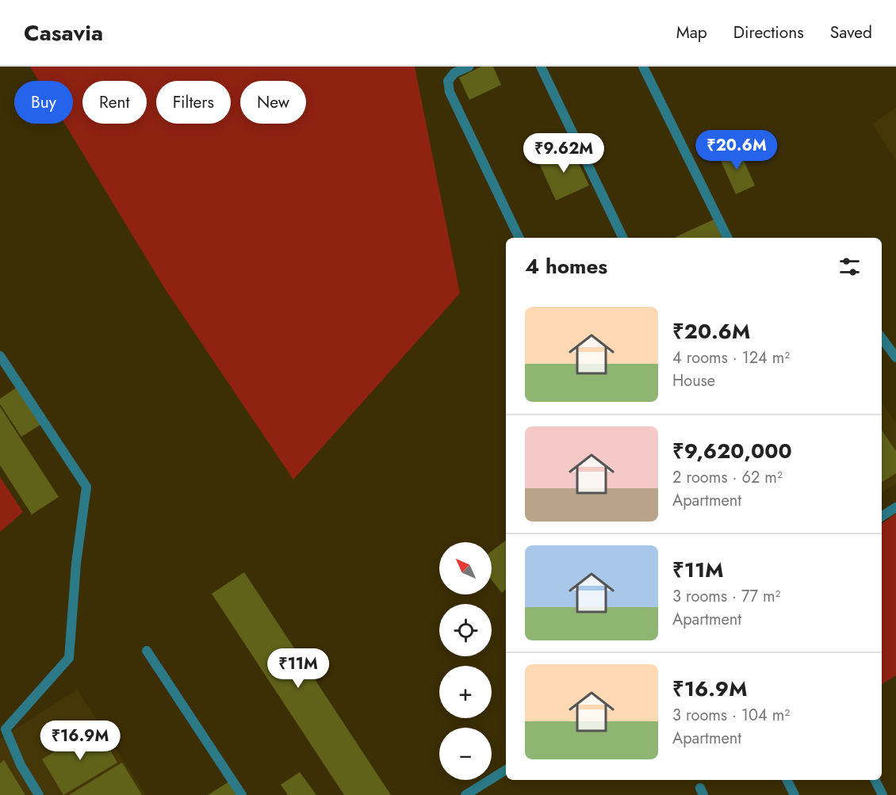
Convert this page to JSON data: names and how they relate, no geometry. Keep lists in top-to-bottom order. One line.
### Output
{"north":"top left","page":{"header":"Casavia","nav":["Map","Directions","Saved"],"chip":["Buy","Rent","Filters","New"],"price":["₹20.6M","₹9.62M","₹11M","₹16.9M"],"heading":"4 homes","list":[{"name":"₹20.6M","note":"4 rooms · 124 m² · House"},{"name":"₹9,620,000","note":"2 rooms · 62 m² · Apartment"},{"name":"₹11M","note":"3 rooms · 77 m² · Apartment"},{"name":"₹16.9M","note":"3 rooms · 104 m² · Apartment"}],"map_buttons":["+","−"]}}
